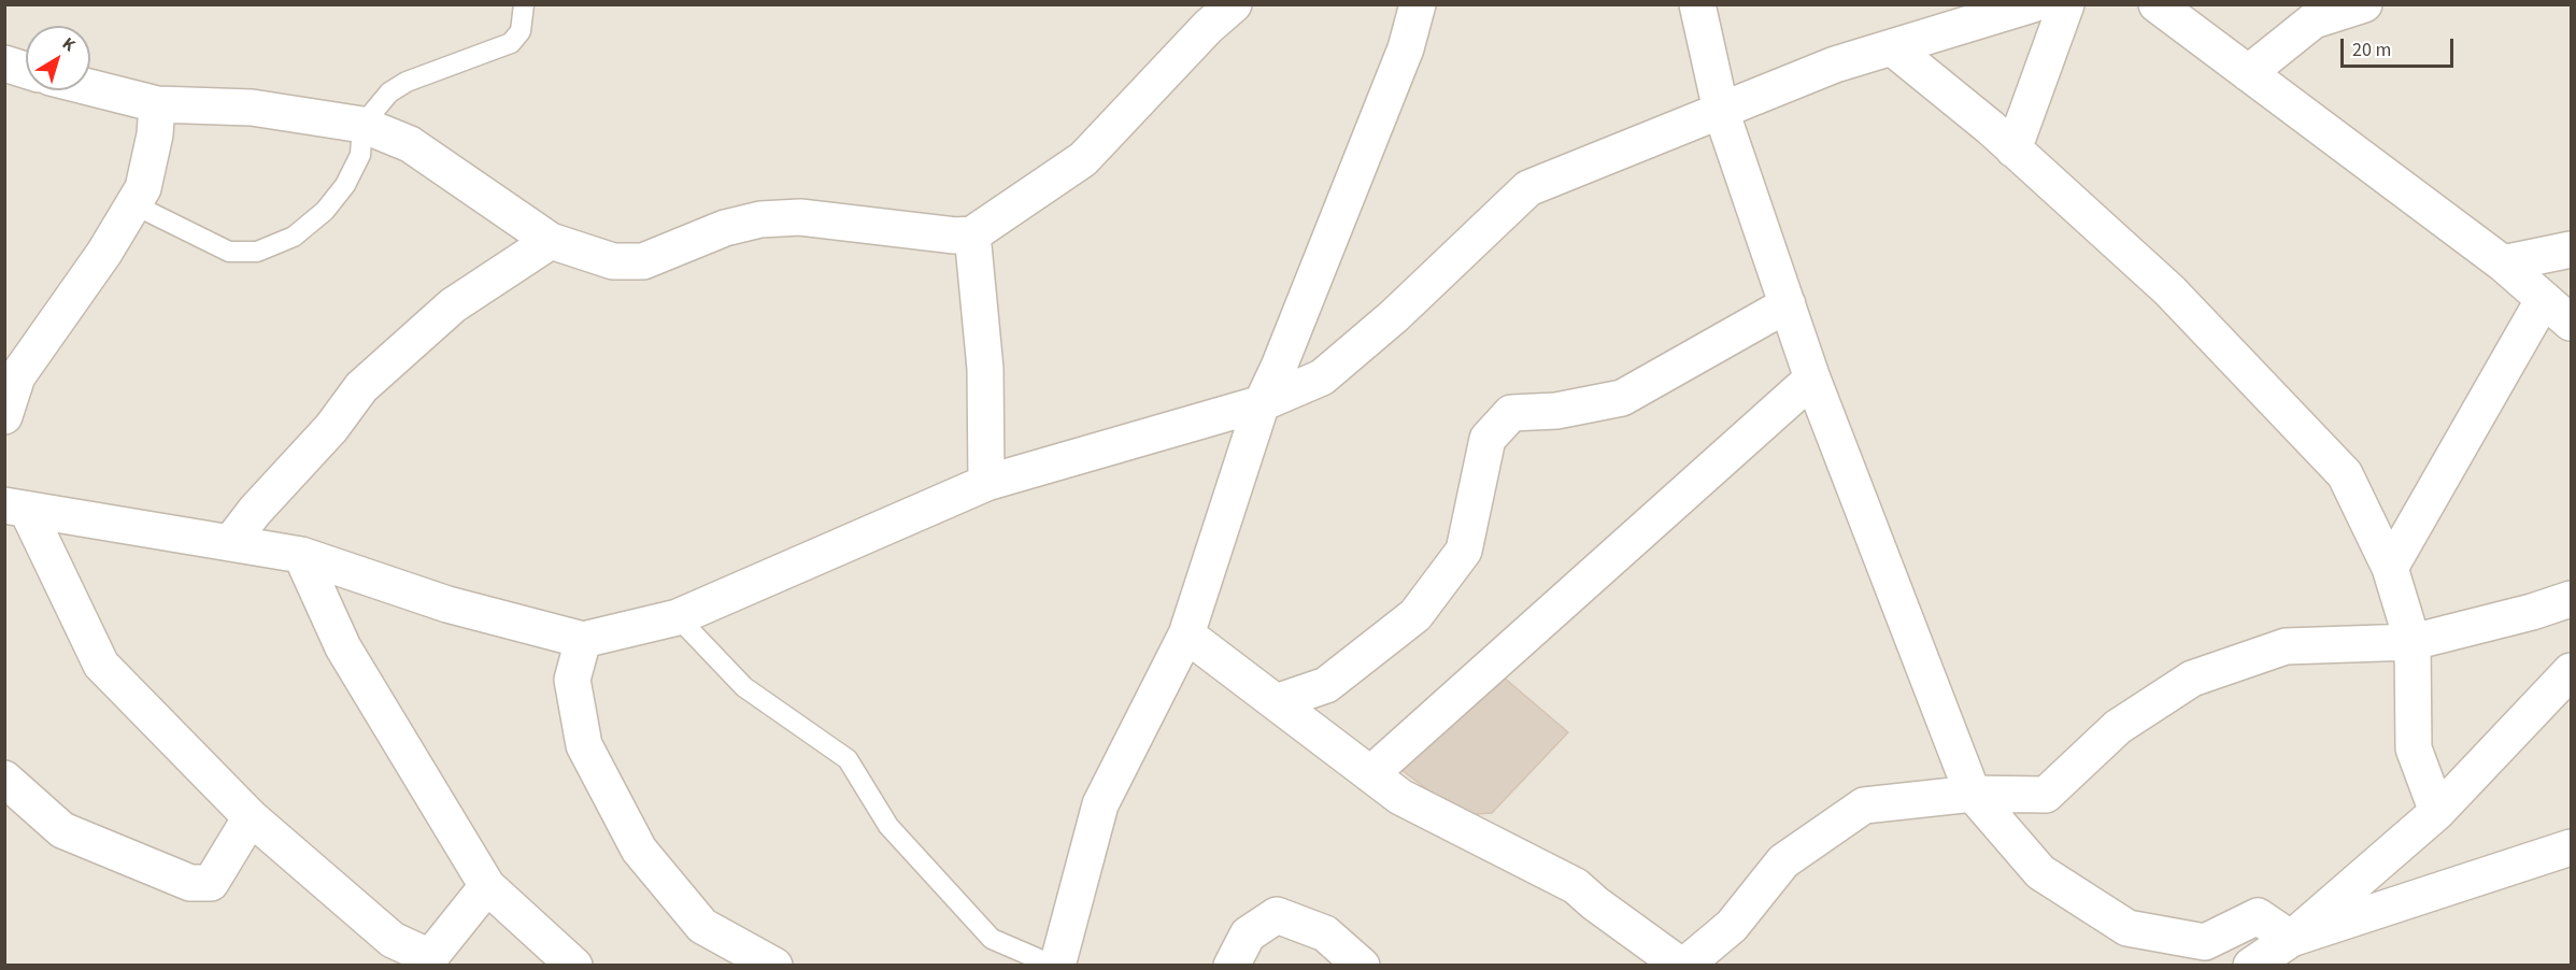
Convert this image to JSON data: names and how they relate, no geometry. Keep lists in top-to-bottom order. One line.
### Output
{"scale_bar":"20 m","north":"top right"}
